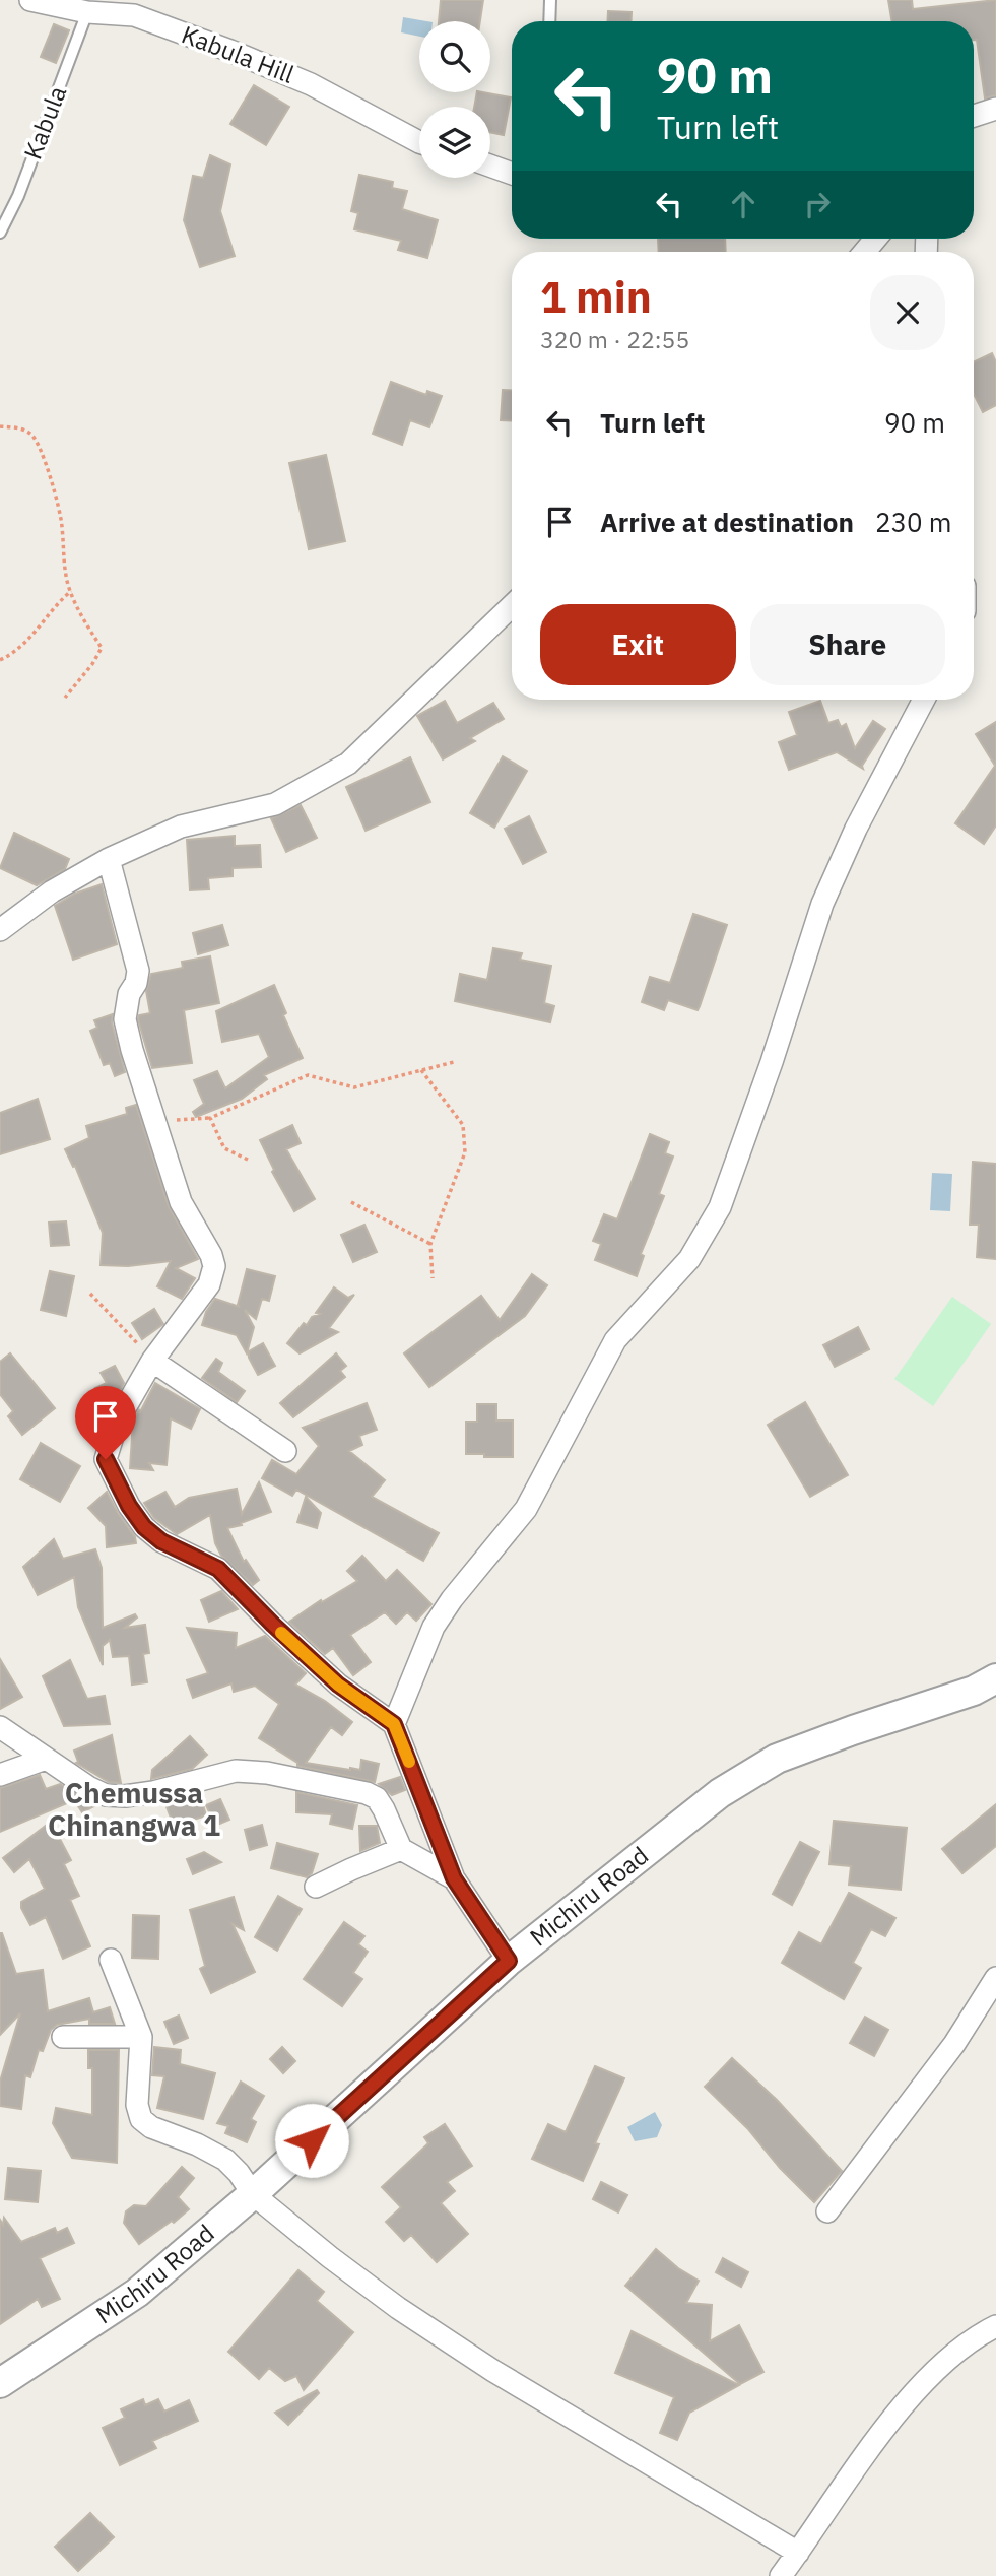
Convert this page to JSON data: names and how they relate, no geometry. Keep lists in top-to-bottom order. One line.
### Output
{"streets":{"street":["Kabula Hill","Michiru Road"],"lane":["Kabula"]},"crossings":[["Kabula Hill","Kabula"]],"districts":["Chemussa Chinangwa 1"],"page":{"turn":["90 m","Turn left"],"heading":["1 min","320 m · 22:55"],"list":[{"name":"Turn left","value":"90 m"},{"name":"Arrive at destination","value":"230 m"}],"buttons":["Exit","Share"]}}
